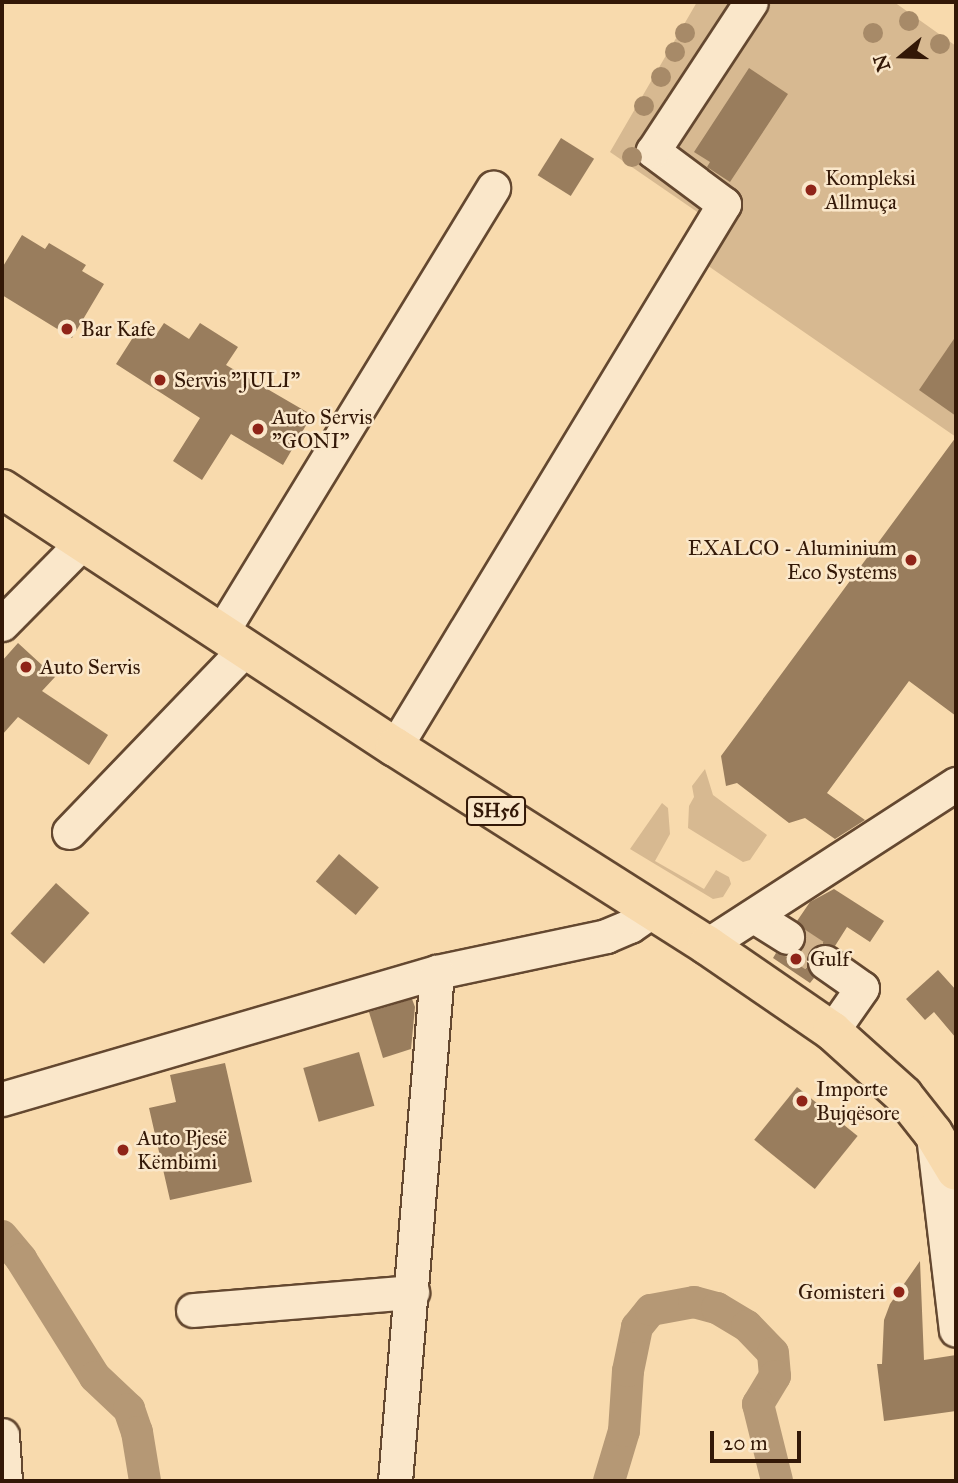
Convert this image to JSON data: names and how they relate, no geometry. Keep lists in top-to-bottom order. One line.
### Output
{"streets":{"main road":["SH56"]},"places":["Kompleksi Allmuça","Bar Kafe","Servis \"JULI\"","Auto Servis \"GONI\"","EXALCO - Aluminium Eco Systems","Auto Servis","Gulf","Importe Bujqësore","Auto Pjesë Këmbimi","Gomisteri"],"scale_bar":"20 m","north":"left"}
